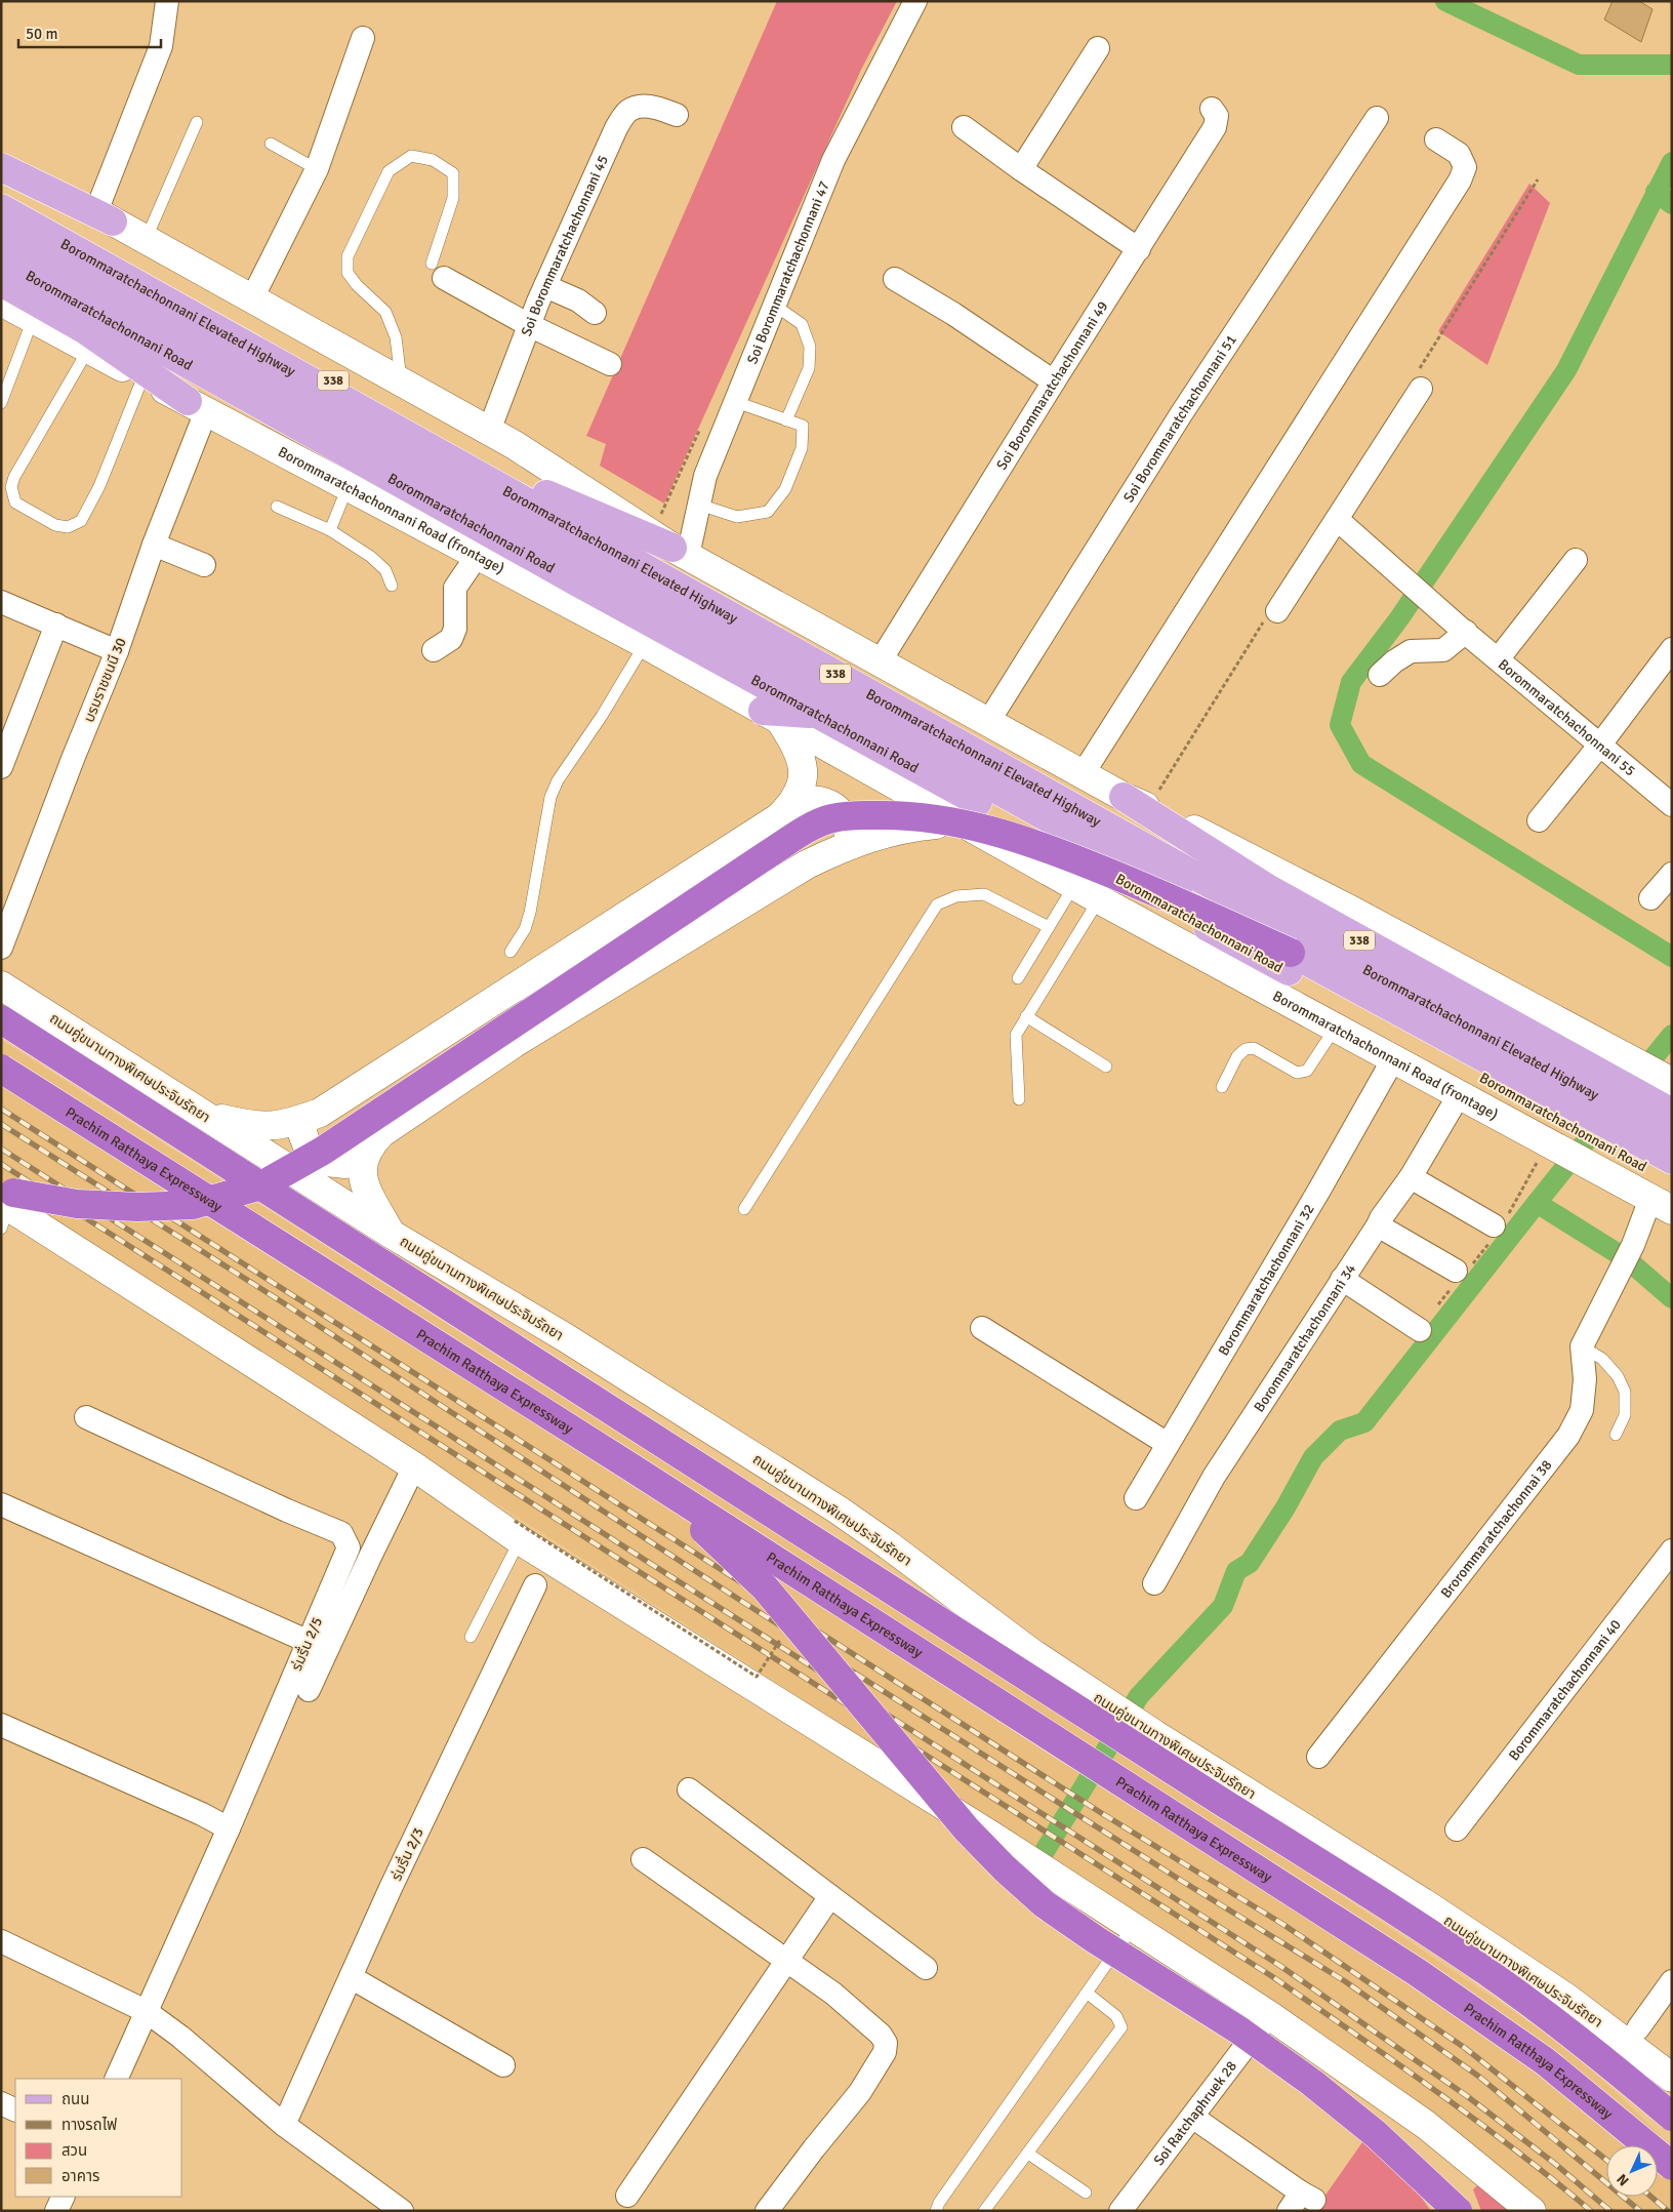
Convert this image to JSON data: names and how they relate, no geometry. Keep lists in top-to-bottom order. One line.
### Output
{"streets":{"highway":["Prachim Ratthaya Expressway"],"main road":["Borommaratchachonnani Elevated Highway","Borommaratchachonnani Road","338","Borommaratchachonnani Road (frontage)","ถนนคู่ขนานทางพิเศษประจิมรัถยา"],"street":["Soi Borommaratchachonnani 45","Soi Borommaratchachonnani 47","Soi Borommaratchachonnani 49","Soi Borommaratchachonnani 51","บรมราชชนนี 30","Borommaratchachonnani 55","Borommaratchachonnani 32","Borommaratchachonnani 34","Brorommaratchachonnai 38","ร่มรื่น 2/5","Borommaratchachonnani 40","ร่มรื่น 2/3","Soi Ratchaphruek 28"]},"crossings":[["Soi Borommaratchachonnani 45","338"],["Soi Borommaratchachonnani 47","338"],["Borommaratchachonnani Road","Borommaratchachonnani Road (frontage)"],["338","Soi Borommaratchachonnani 49"],["338","Soi Borommaratchachonnani 51"],["Borommaratchachonnani Road (frontage)","บรมราชชนนี 30"],["Borommaratchachonnani Road (frontage)","Borommaratchachonnani 32"],["Borommaratchachonnani Road (frontage)","Borommaratchachonnani 34"]],"legend":["ถนน","ทางรถไฟ","สวน","อาคาร"],"scale_bar":"50 m","north":"bottom left"}
